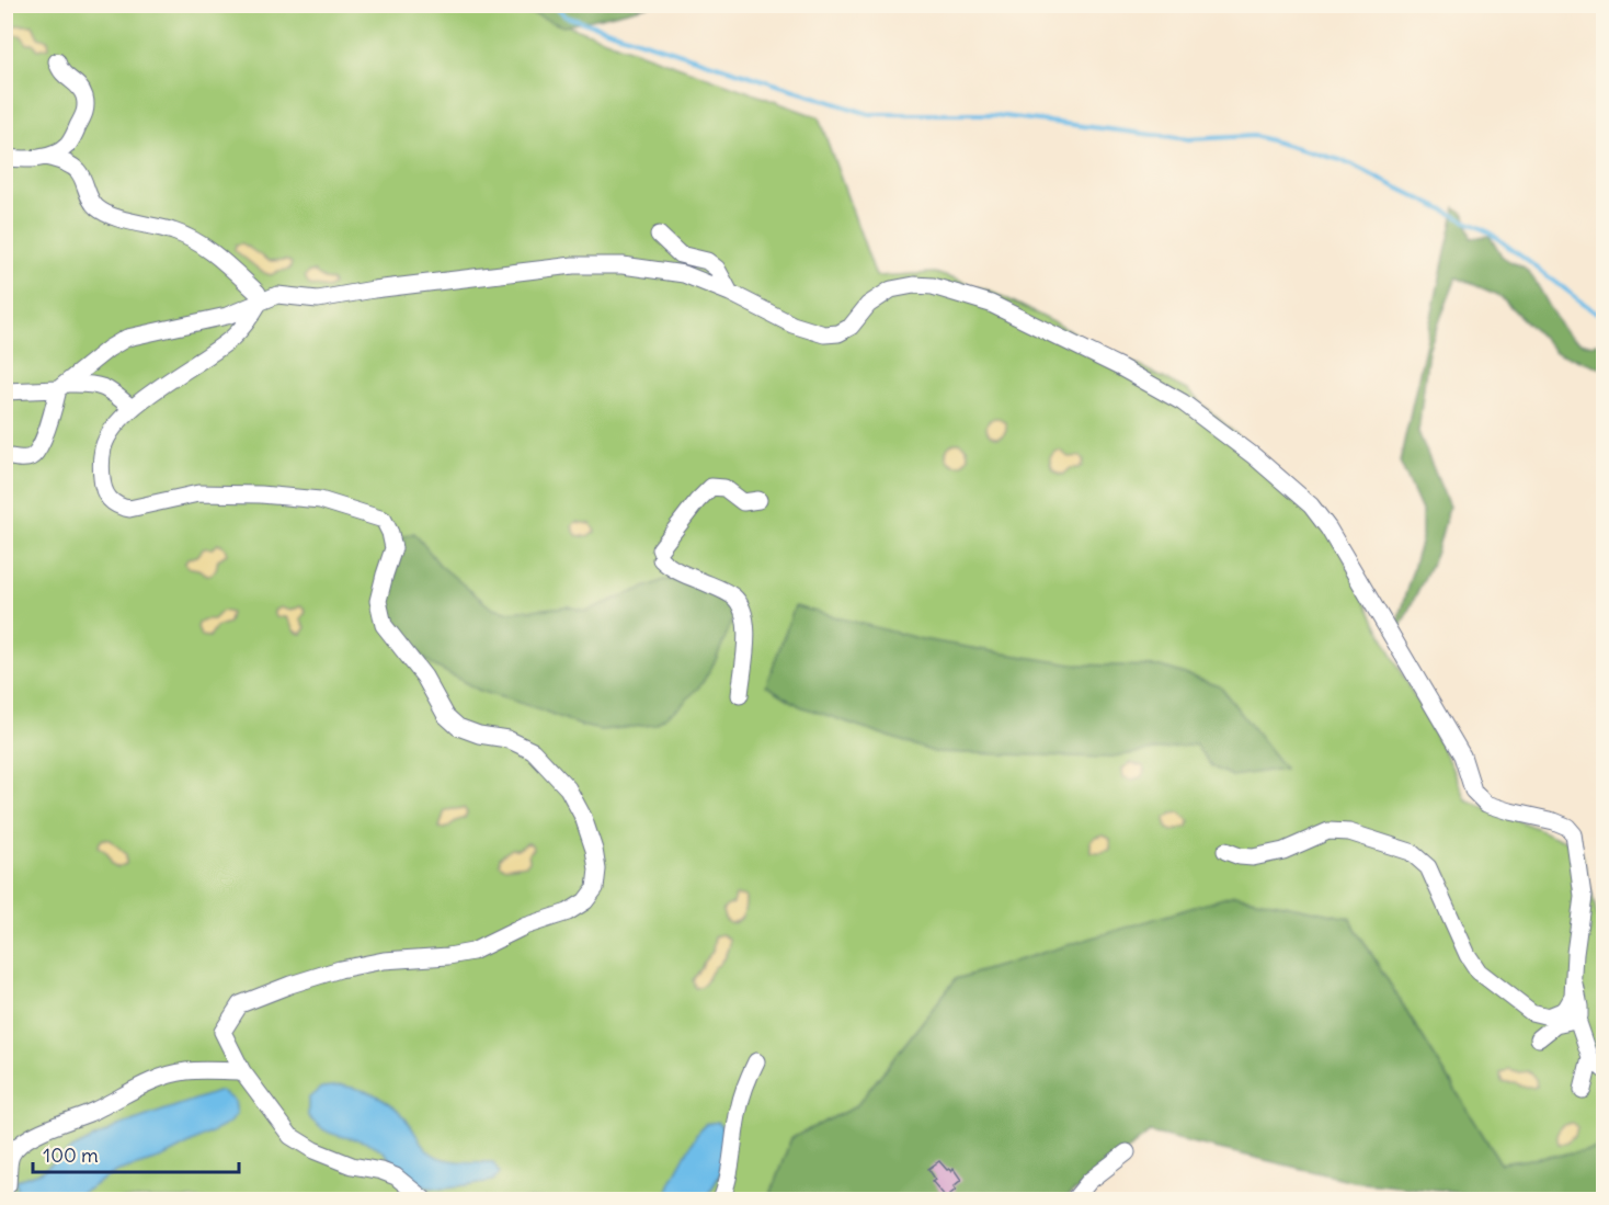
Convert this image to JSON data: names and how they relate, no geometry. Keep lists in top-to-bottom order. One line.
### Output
{"scale_bar":"100 m"}
